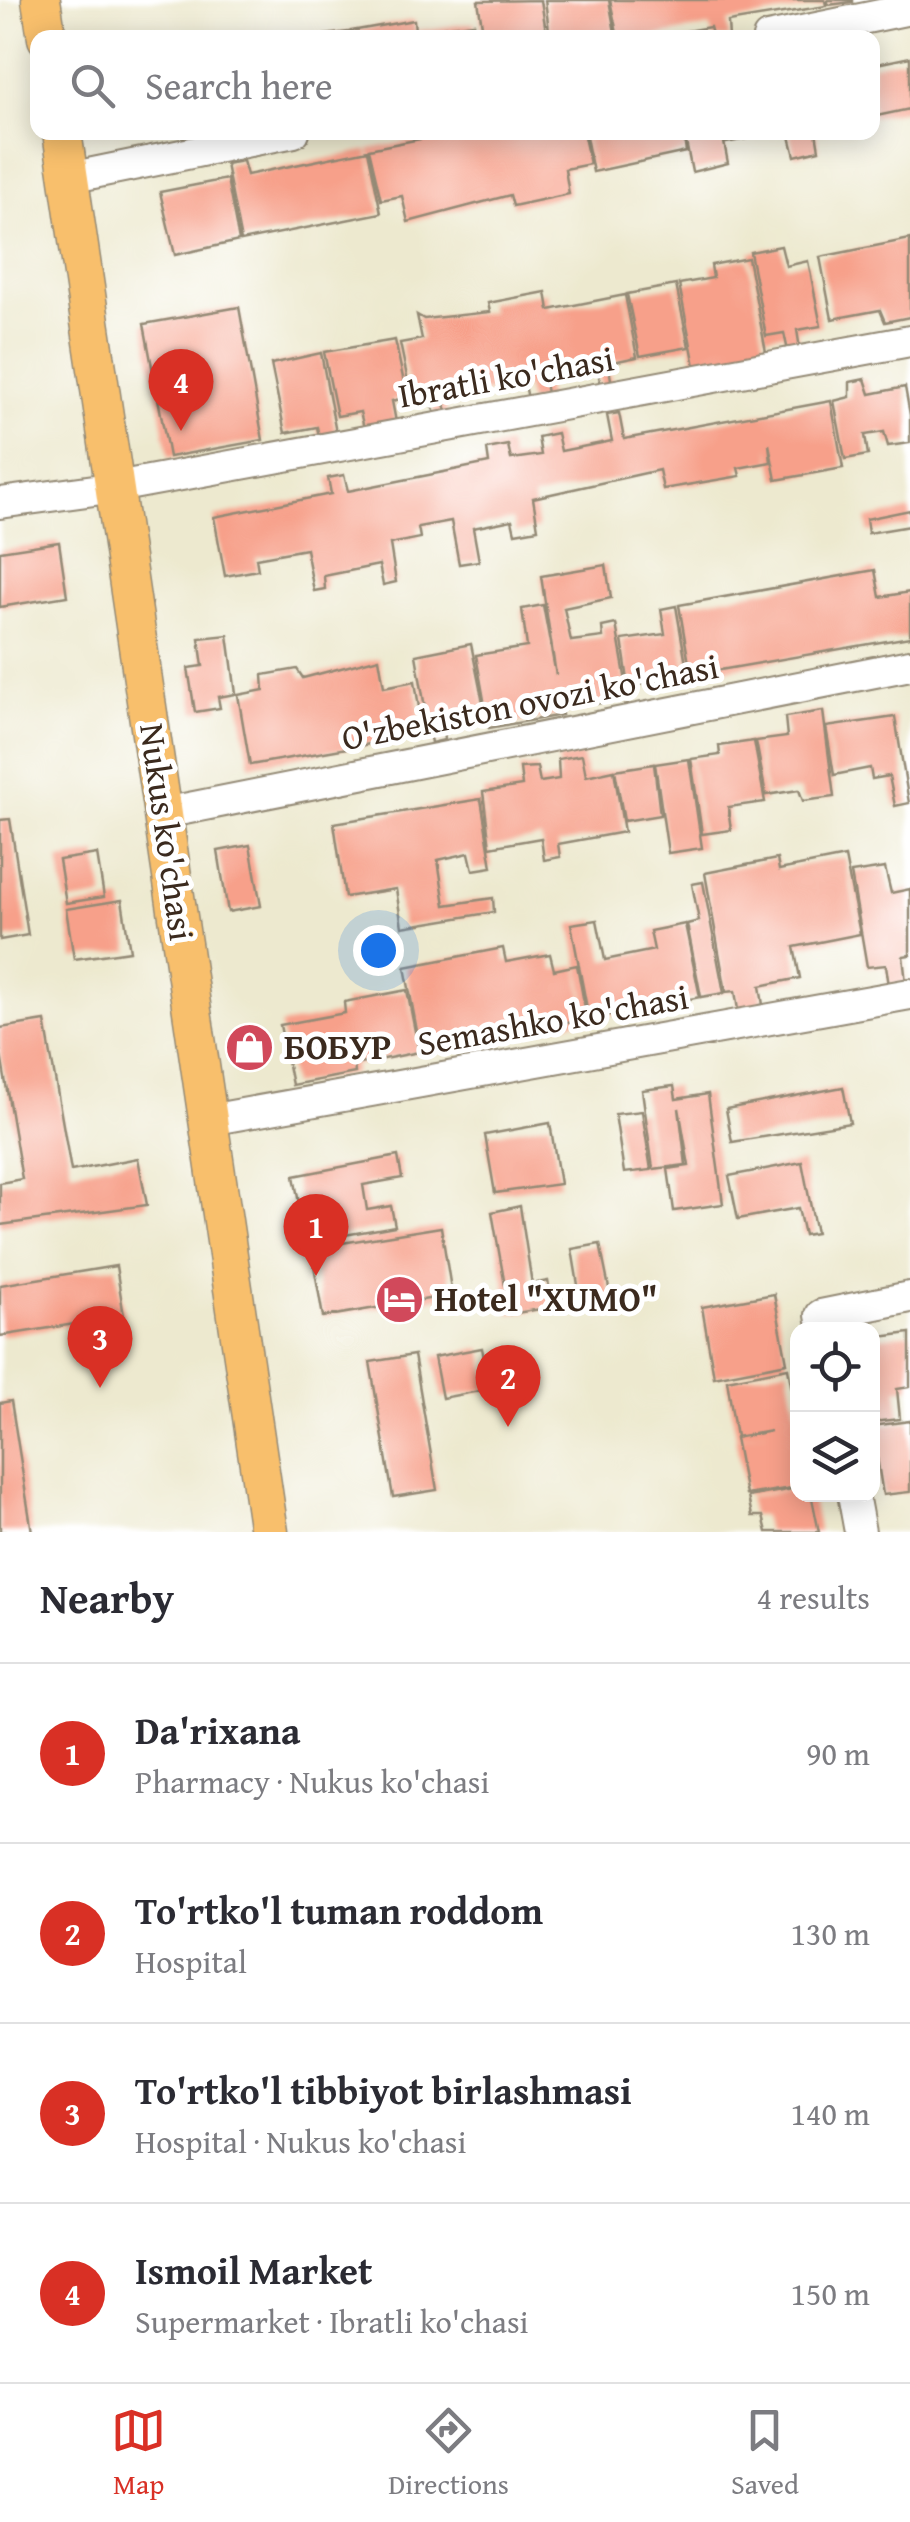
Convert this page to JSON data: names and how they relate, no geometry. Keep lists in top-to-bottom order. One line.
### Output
{"streets":{"main road":["Nukus ko'chasi"],"street":["Ibratli ko'chasi","O'zbekiston ovozi ko'chasi","Semashko ko'chasi"]},"crossings":[["Ibratli ko'chasi","Nukus ko'chasi"],["O'zbekiston ovozi ko'chasi","Nukus ko'chasi"],["Nukus ko'chasi","Semashko ko'chasi"]],"places":{"shop":["БОБУР"],"hotel":["Hotel \"XUMO\""]},"page":{"search":"Search here","pins":["4","1","3","2"],"heading":["Nearby","4 results"],"list":[{"mark":"1","name":"Da'rixana","note":"Pharmacy · Nukus ko'chasi","value":"90 m"},{"mark":"2","name":"To'rtko'l tuman roddom","note":"Hospital","value":"130 m"},{"mark":"3","name":"To'rtko'l tibbiyot birlashmasi","note":"Hospital · Nukus ko'chasi","value":"140 m"},{"mark":"4","name":"Ismoil Market","note":"Supermarket · Ibratli ko'chasi","value":"150 m"}],"nav":["Map","Directions","Saved"]}}
